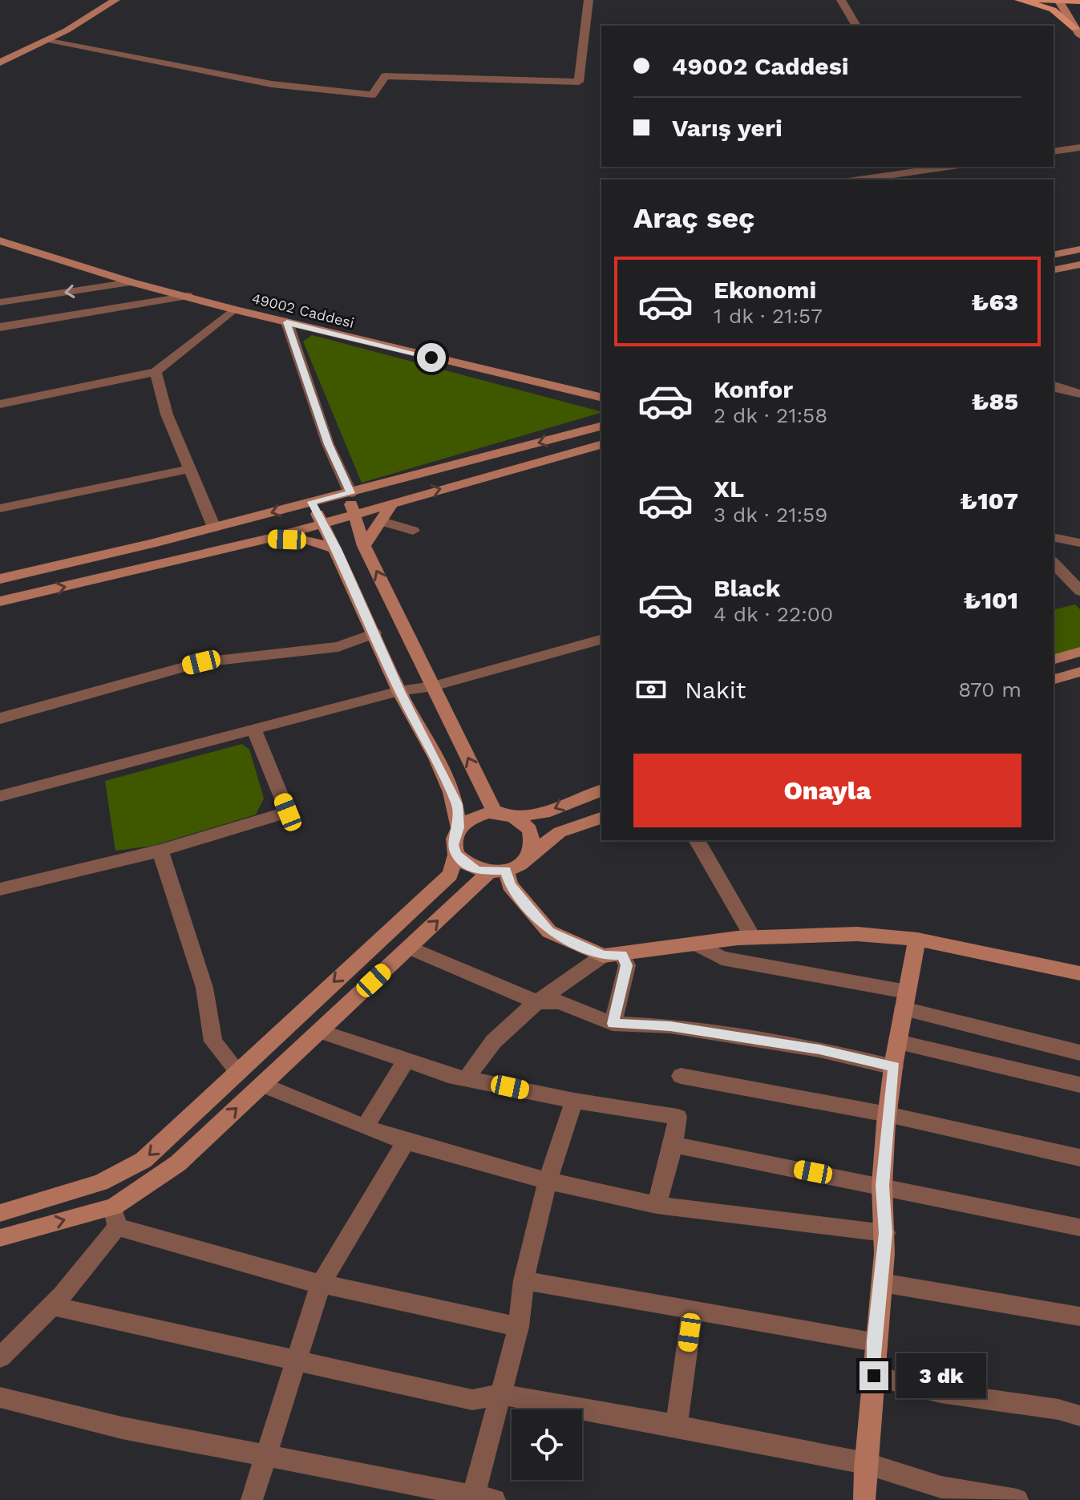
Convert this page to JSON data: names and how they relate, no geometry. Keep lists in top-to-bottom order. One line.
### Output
{"streets":{"street":["49002 Caddesi"]},"page":{"banner":["49002 Caddesi","Varış yeri"],"heading":"Araç seç","list":[{"name":"Ekonomi","note":"1 dk · 21:57","value":"₺63"},{"name":"Konfor","note":"2 dk · 21:58","value":"₺85"},{"name":"XL","note":"3 dk · 21:59","value":"₺107"},{"name":"Black","note":"4 dk · 22:00","value":"₺101"}],"pay":["Nakit","870 m"],"buttons":"Onayla","bubble":"3 dk"}}
